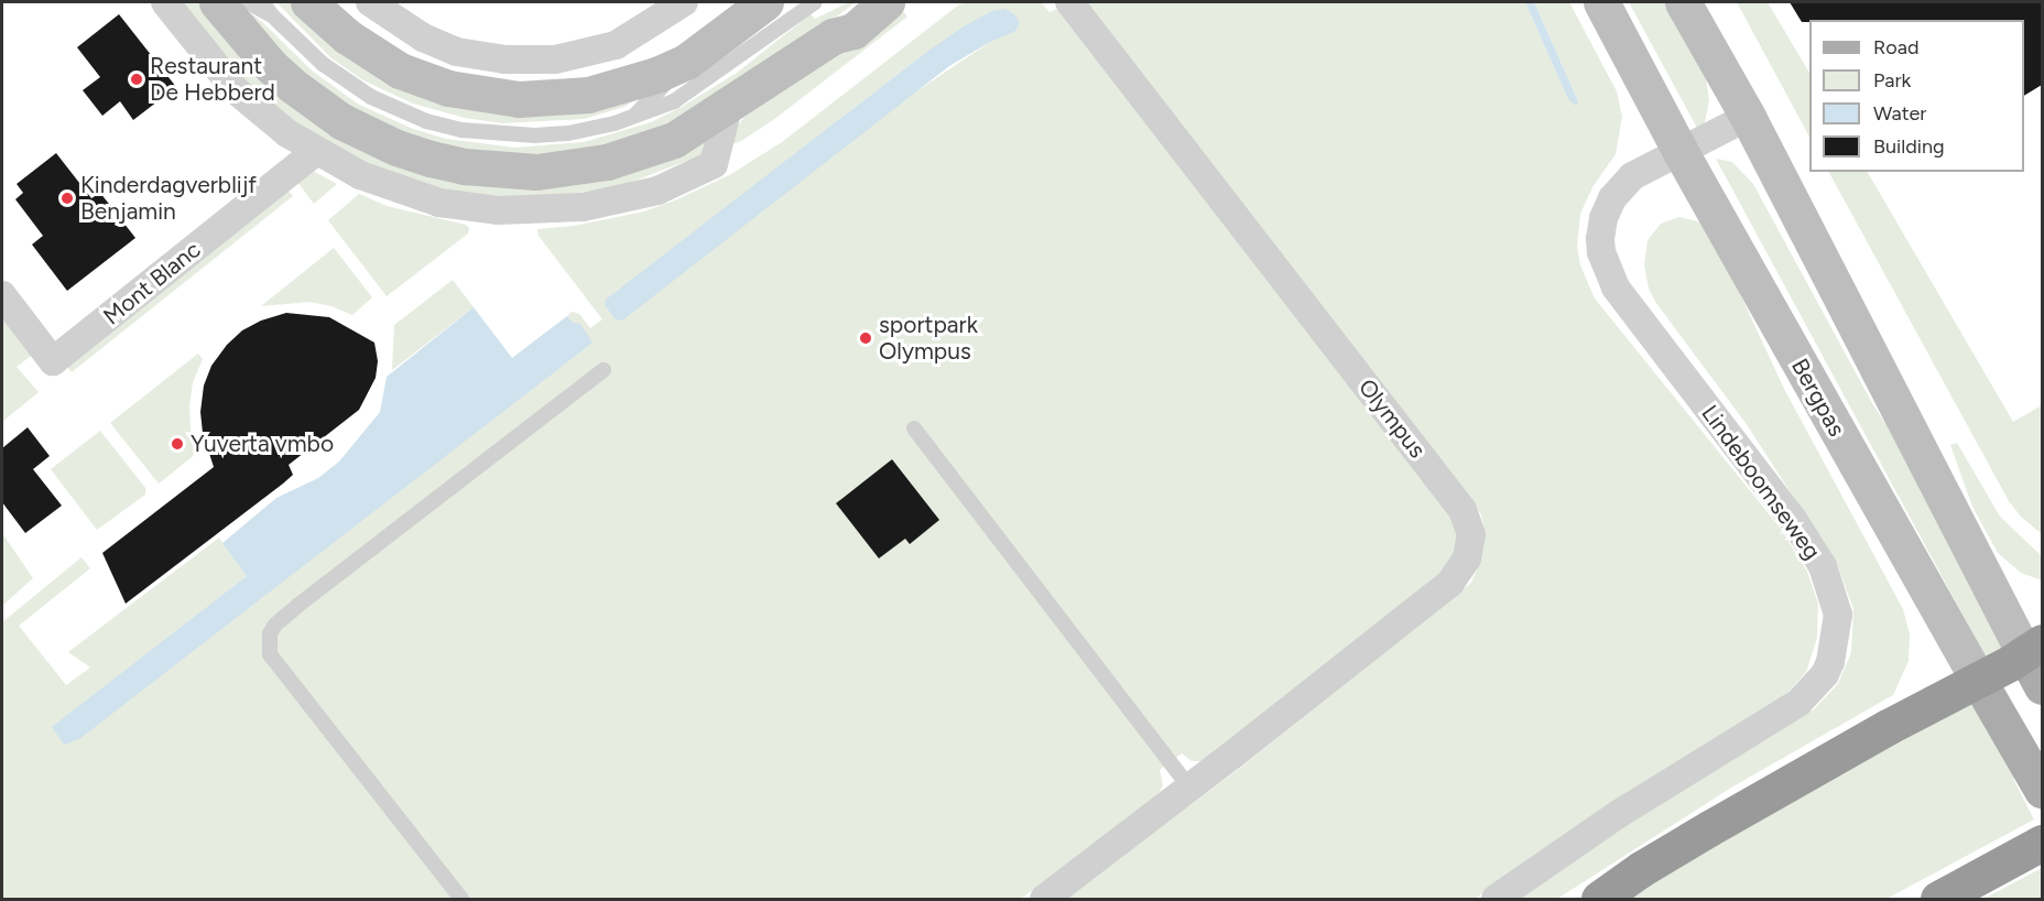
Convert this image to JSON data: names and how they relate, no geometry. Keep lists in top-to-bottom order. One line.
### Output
{"streets":{"main road":["Bergpas"],"street":["Mont Blanc","Olympus","Lindeboomseweg"]},"crossings":[["Bergpas","Lindeboomseweg"]],"places":["Restaurant De Hebberd","Kinderdagverblijf Benjamin","sportpark Olympus","Yuverta vmbo"],"legend":["Road","Park","Water","Building"]}
